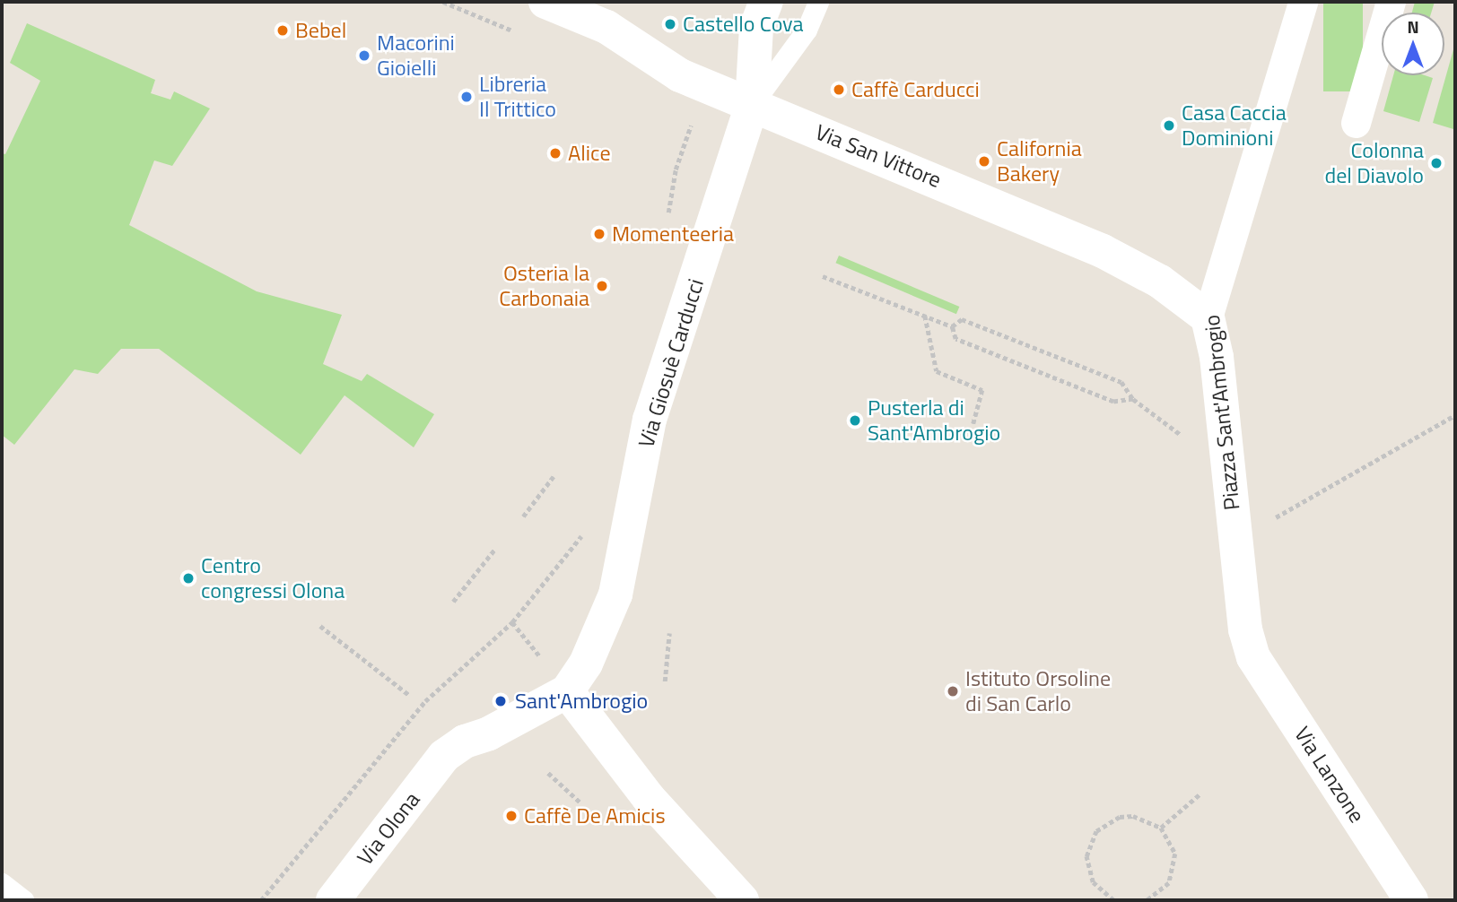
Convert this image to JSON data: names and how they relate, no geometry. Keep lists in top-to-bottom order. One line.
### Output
{"streets":{"street":["Via San Vittore","Via Giosuè Carducci","Piazza Sant'Ambrogio","Via Lanzone","Via Olona"]},"crossings":[["Via San Vittore","Via Giosuè Carducci"],["Via San Vittore","Piazza Sant'Ambrogio"],["Via Giosuè Carducci","Via Olona"],["Piazza Sant'Ambrogio","Via Lanzone"]],"places":["Castello Cova","Bebel","Macorini Gioielli","Caffè Carducci","Libreria Il Trittico","Casa Caccia Dominioni","Alice","California Bakery","Colonna del Diavolo","Momenteeria","Osteria la Carbonaia","Pusterla di Sant'Ambrogio","Centro congressi Olona","Istituto Orsoline di San Carlo","Sant'Ambrogio","Caffè De Amicis"],"north":"top"}
